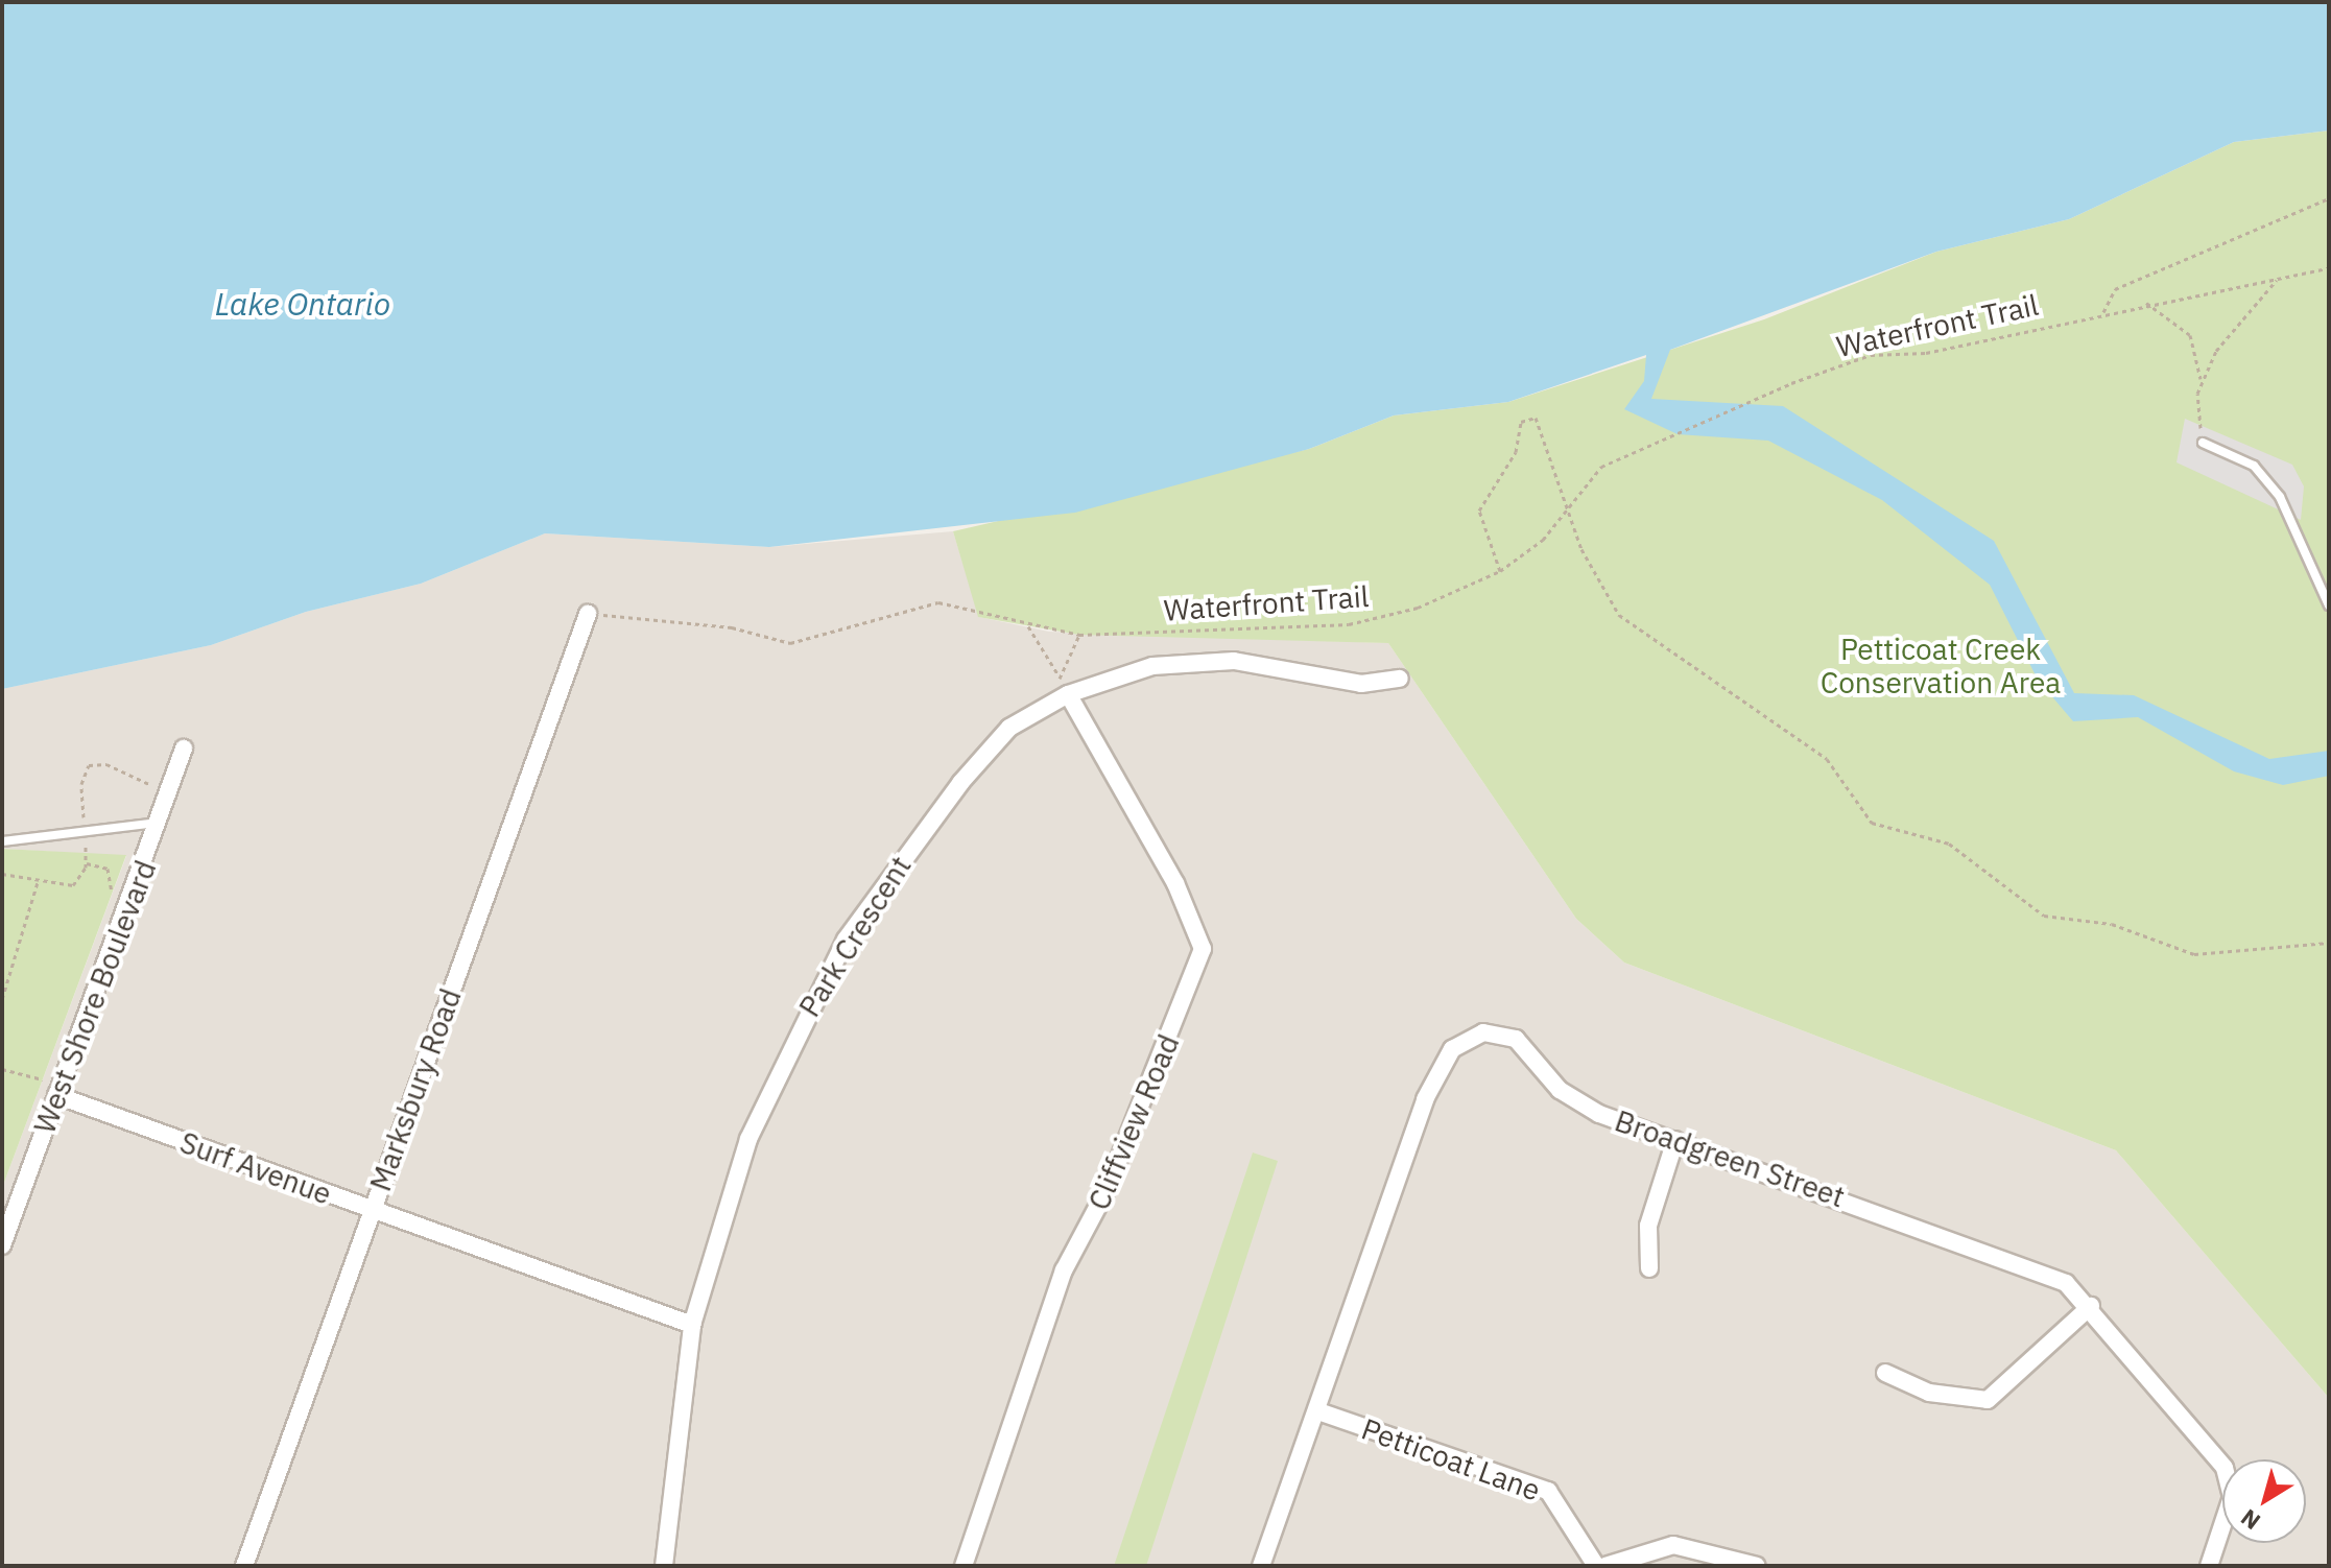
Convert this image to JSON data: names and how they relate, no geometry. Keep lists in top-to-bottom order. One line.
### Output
{"streets":{"street":["Park Crescent","West Shore Boulevard","Marksbury Road","Cliffview Road","Broadgreen Street","Surf Avenue","Petticoat Lane"],"path":["Waterfront Trail"]},"crossings":[["Waterfront Trail","Marksbury Road"],["Park Crescent","Cliffview Road"],["Park Crescent","Surf Avenue"],["West Shore Boulevard","Surf Avenue"],["Marksbury Road","Surf Avenue"],["Broadgreen Street","Petticoat Lane"]],"water":["Lake Ontario"],"parks":["Petticoat Creek Conservation Area"],"north":"bottom left"}
